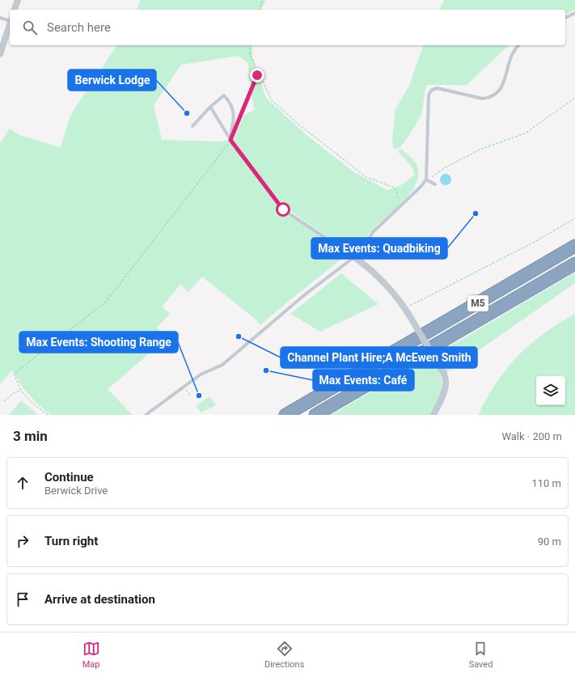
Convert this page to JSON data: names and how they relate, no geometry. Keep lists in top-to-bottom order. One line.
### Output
{"streets":{"highway":["M5"]},"places":["Berwick Lodge","Max Events: Quadbiking","Channel Plant Hire;A McEwen Smith","Max Events: Café","Max Events: Shooting Range"],"page":{"search":"Search here","heading":["3 min","Walk · 200 m"],"list":[["Continue","Berwick Drive","110 m"],["Turn right","90 m"],"Arrive at destination"],"nav":["Map","Directions","Saved"]}}
